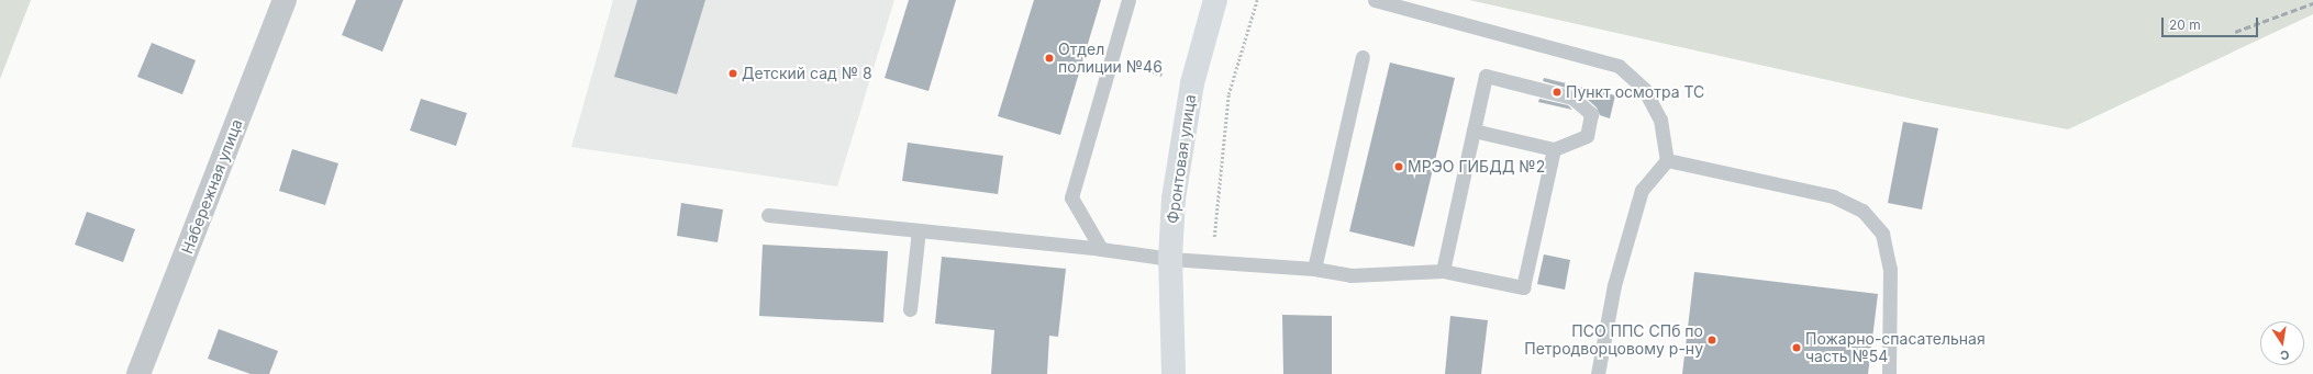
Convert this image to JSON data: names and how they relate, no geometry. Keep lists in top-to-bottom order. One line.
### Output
{"streets":{"main road":["Фронтовая улица"],"street":["Набережная улица"]},"places":["Отдел полиции №46","Детский сад № 8","Пункт осмотра ТС","МРЭО ГИБДД №2","ПСО ППС СПб по Петродворцовому р-ну","Пожарно-спасательная часть №54"],"scale_bar":"20 m","north":"bottom"}
